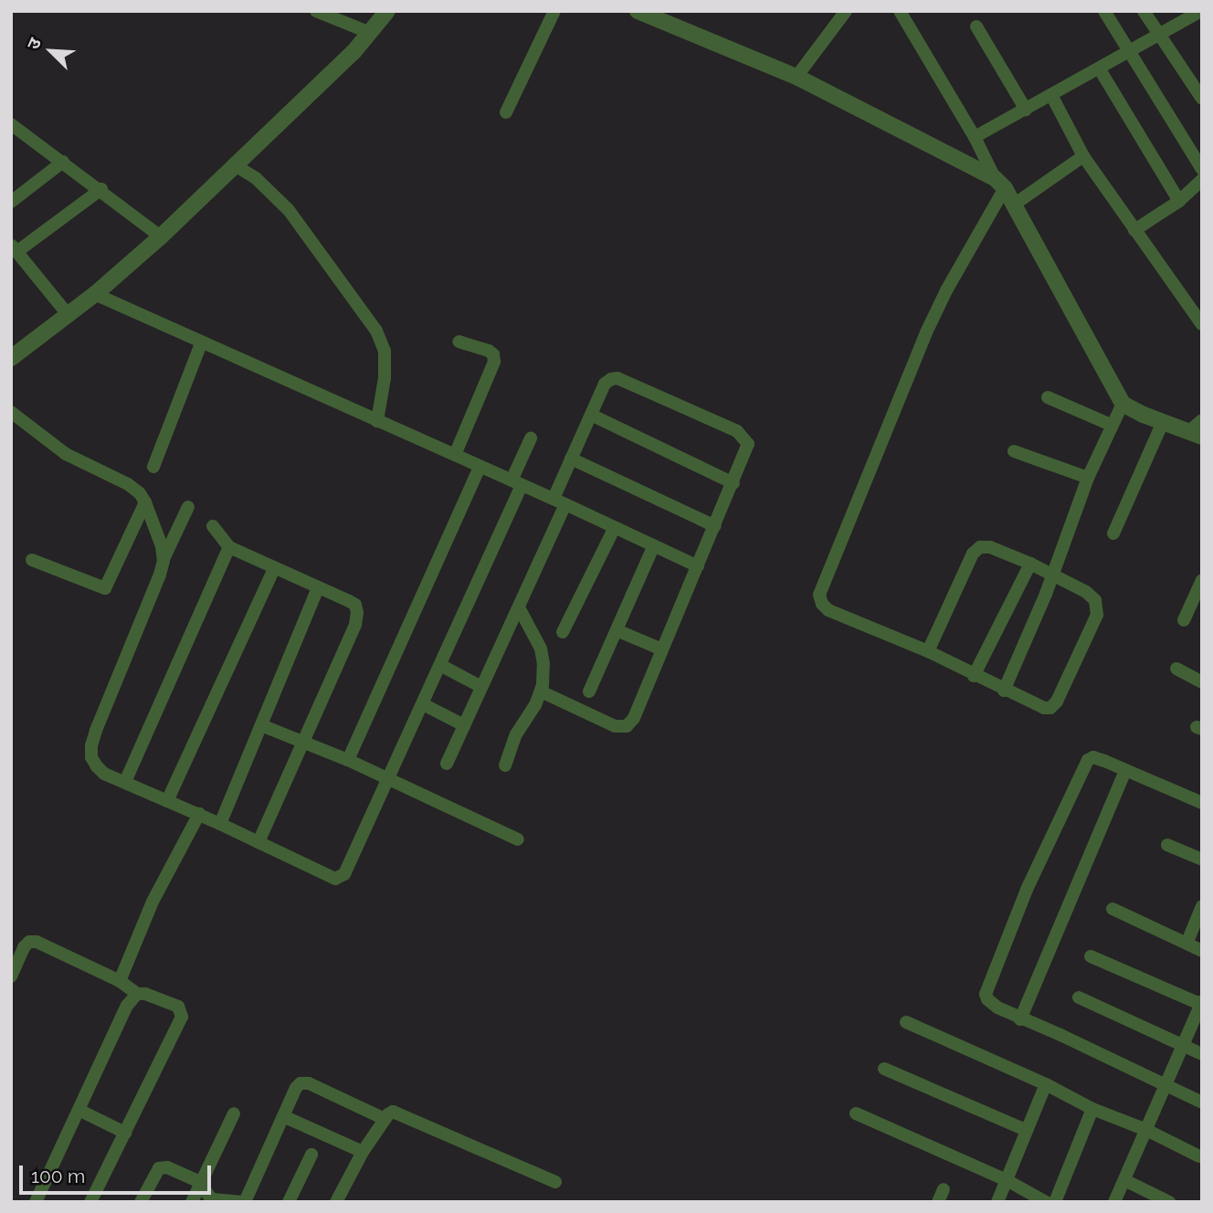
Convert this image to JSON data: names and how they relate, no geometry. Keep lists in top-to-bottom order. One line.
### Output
{"scale_bar":"100 m","north":"top left"}
